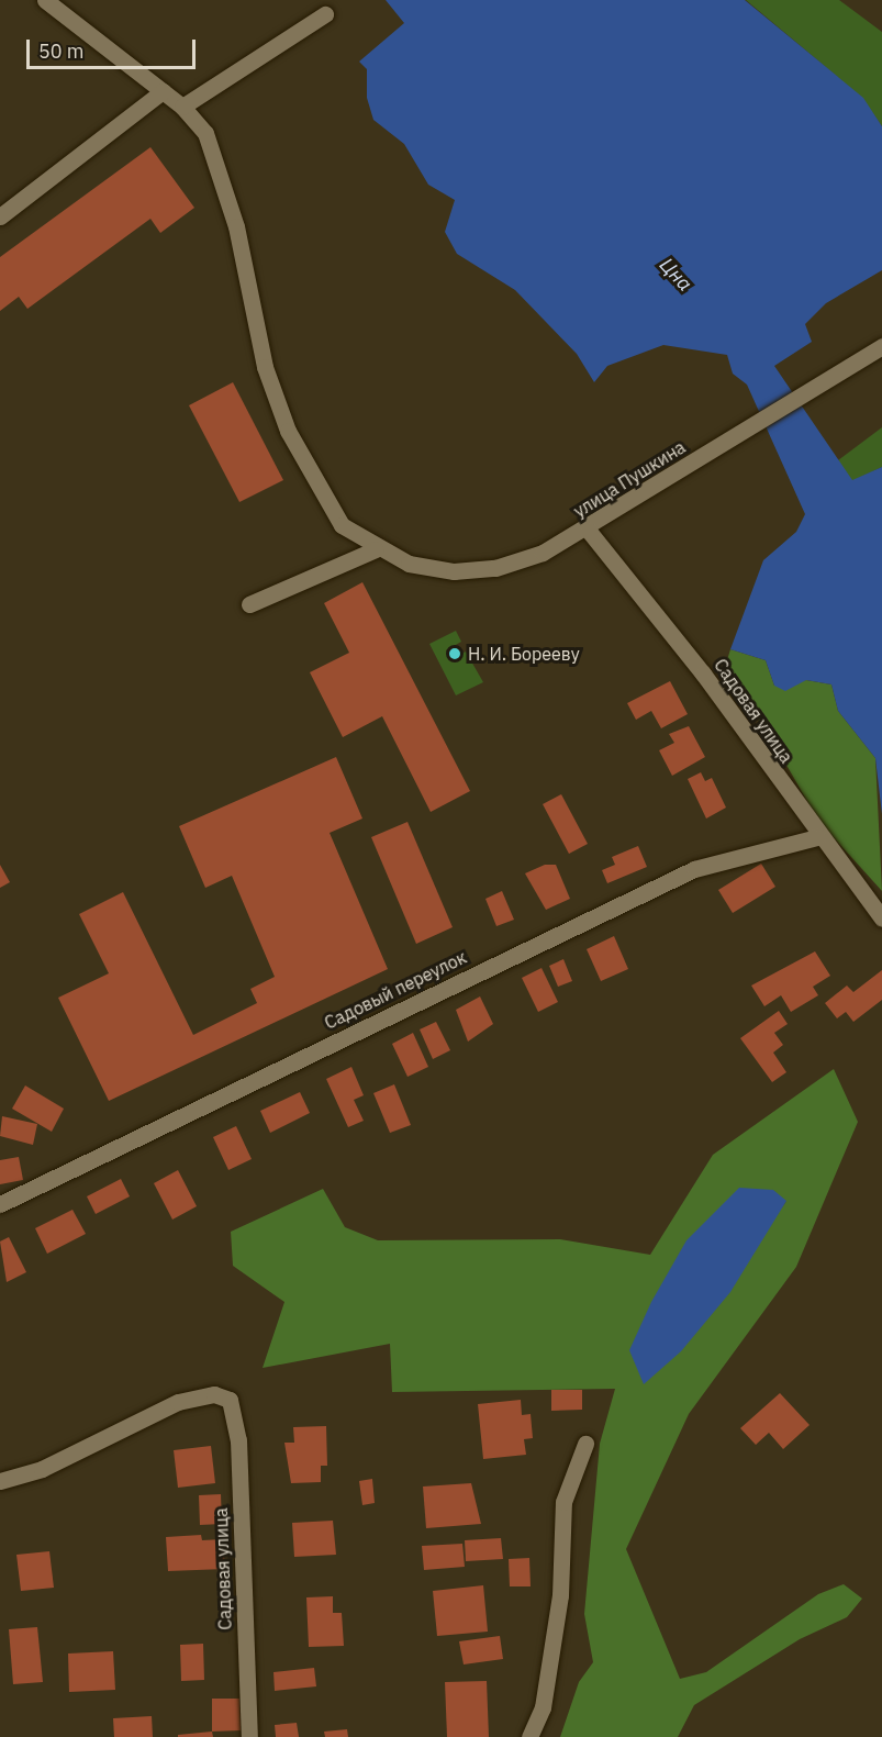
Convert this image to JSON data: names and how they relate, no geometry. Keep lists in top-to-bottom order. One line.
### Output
{"streets":{"street":["улица Пушкина","Садовая улица","Садовый переулок"]},"crossings":[["улица Пушкина","Садовая улица"],["Садовая улица","Садовый переулок"]],"water":["Цна"],"places":["Н. И. Борееву"],"scale_bar":"50 m"}
